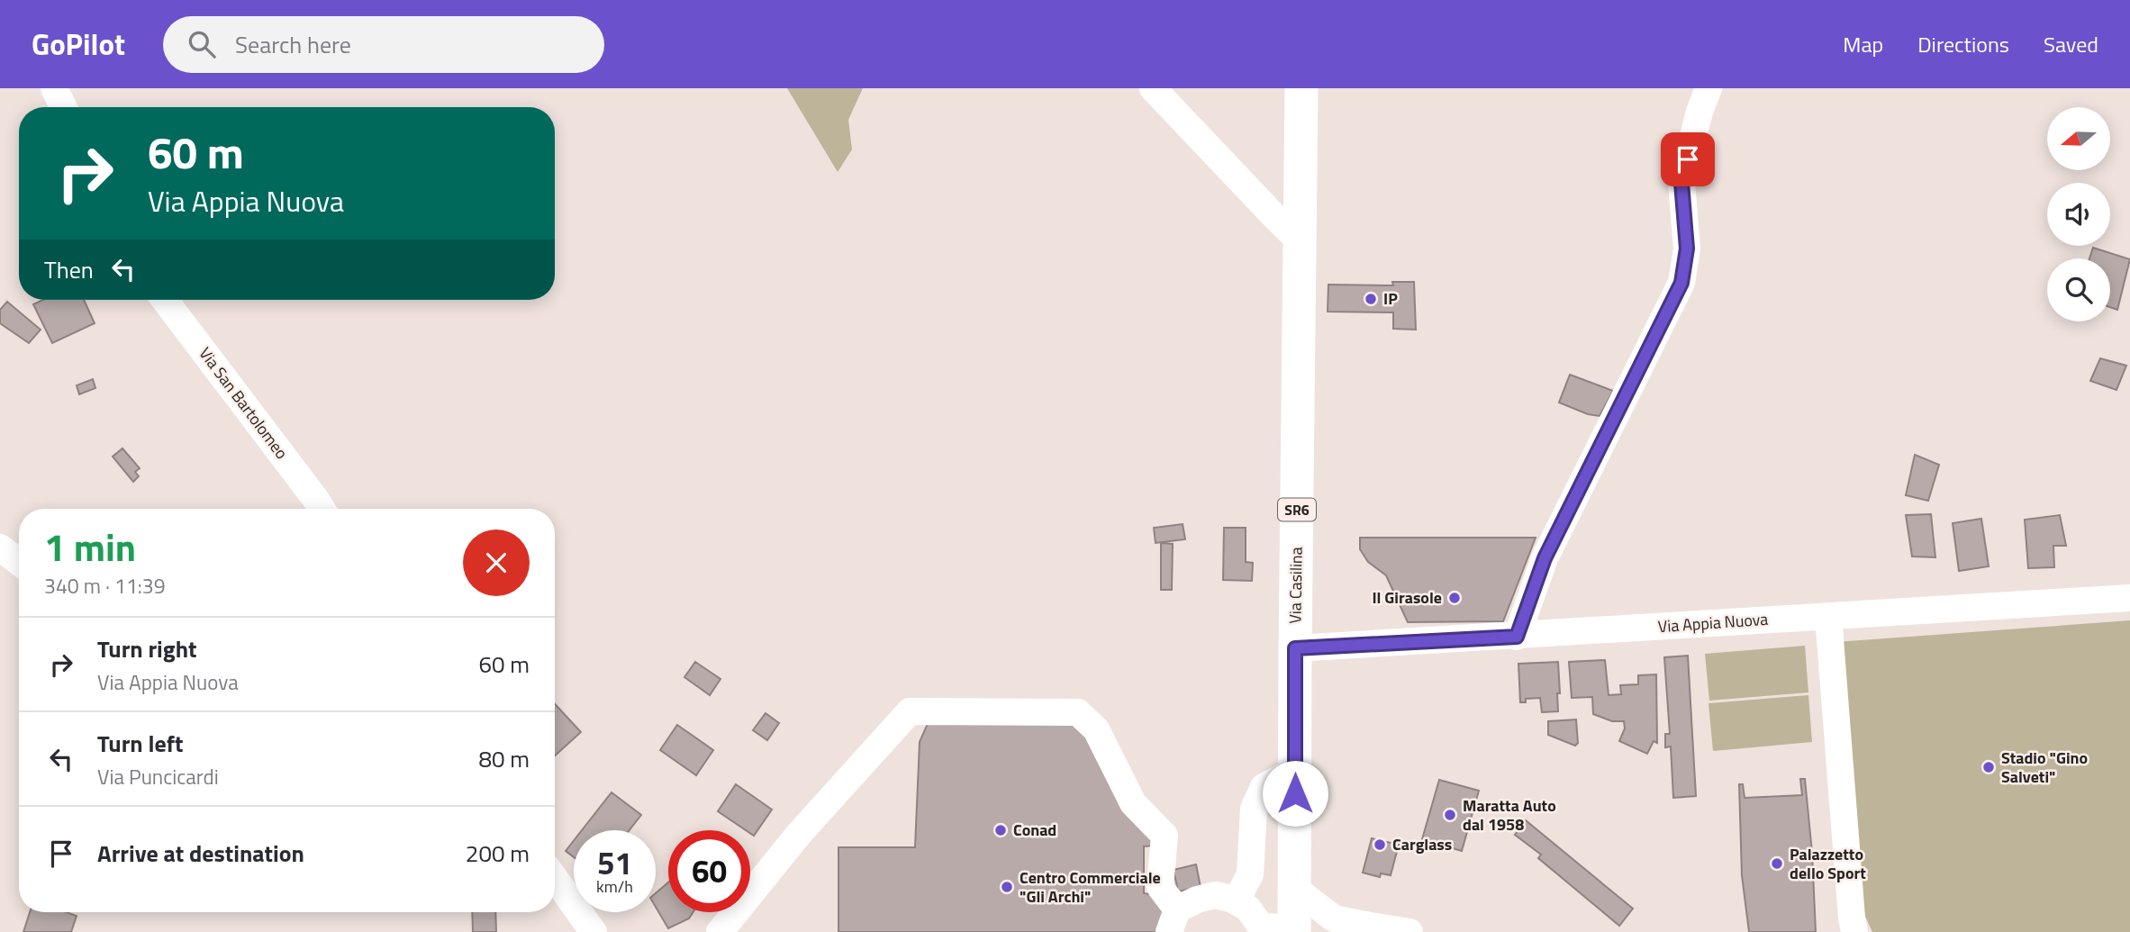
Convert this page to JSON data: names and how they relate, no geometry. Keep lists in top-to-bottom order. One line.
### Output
{"streets":{"main road":["SR6","Via Casilina"],"street":["Via San Bartolomeo","Via Appia Nuova"]},"crossings":[["Via Casilina","Via Appia Nuova"]],"places":["IP","Il Girasole","Stadio \"Gino Salveti\"","Maratta Auto dal 1958","Conad","Carglass","Palazzetto dello Sport","Centro Commerciale \"Gli Archi\""],"north":"left","page":{"header":"GoPilot","search":"Search here","nav":["Map","Directions","Saved"],"turn":["60 m","Via Appia Nuova"],"then":"Then","heading":["1 min","340 m · 11:39"],"list":[{"name":"Turn right","note":"Via Appia Nuova","value":"60 m"},{"name":"Turn left","note":"Via Puncicardi","value":"80 m"},{"name":"Arrive at destination","value":"200 m"}],"speed":"51 km/h","limit":"60"}}
